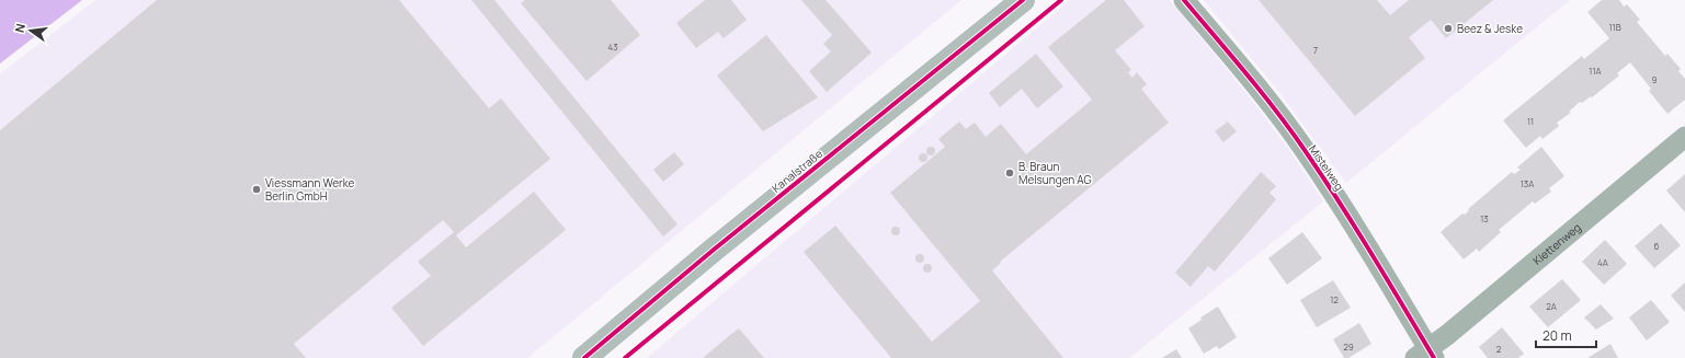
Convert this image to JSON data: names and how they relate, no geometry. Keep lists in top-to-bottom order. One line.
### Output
{"streets":{"street":["Mistelweg","Kanalstraße","Klettenweg"]},"crossings":[["Mistelweg","Klettenweg"]],"places":["Beez & Jeske","B. Braun Melsungen AG","Viessmann Werke Berlin GmbH"],"house_numbers":["11B","43","7","11A","9","11","13A","13","6","4A","12","2A","29","2"],"scale_bar":"20 m","north":"left"}
